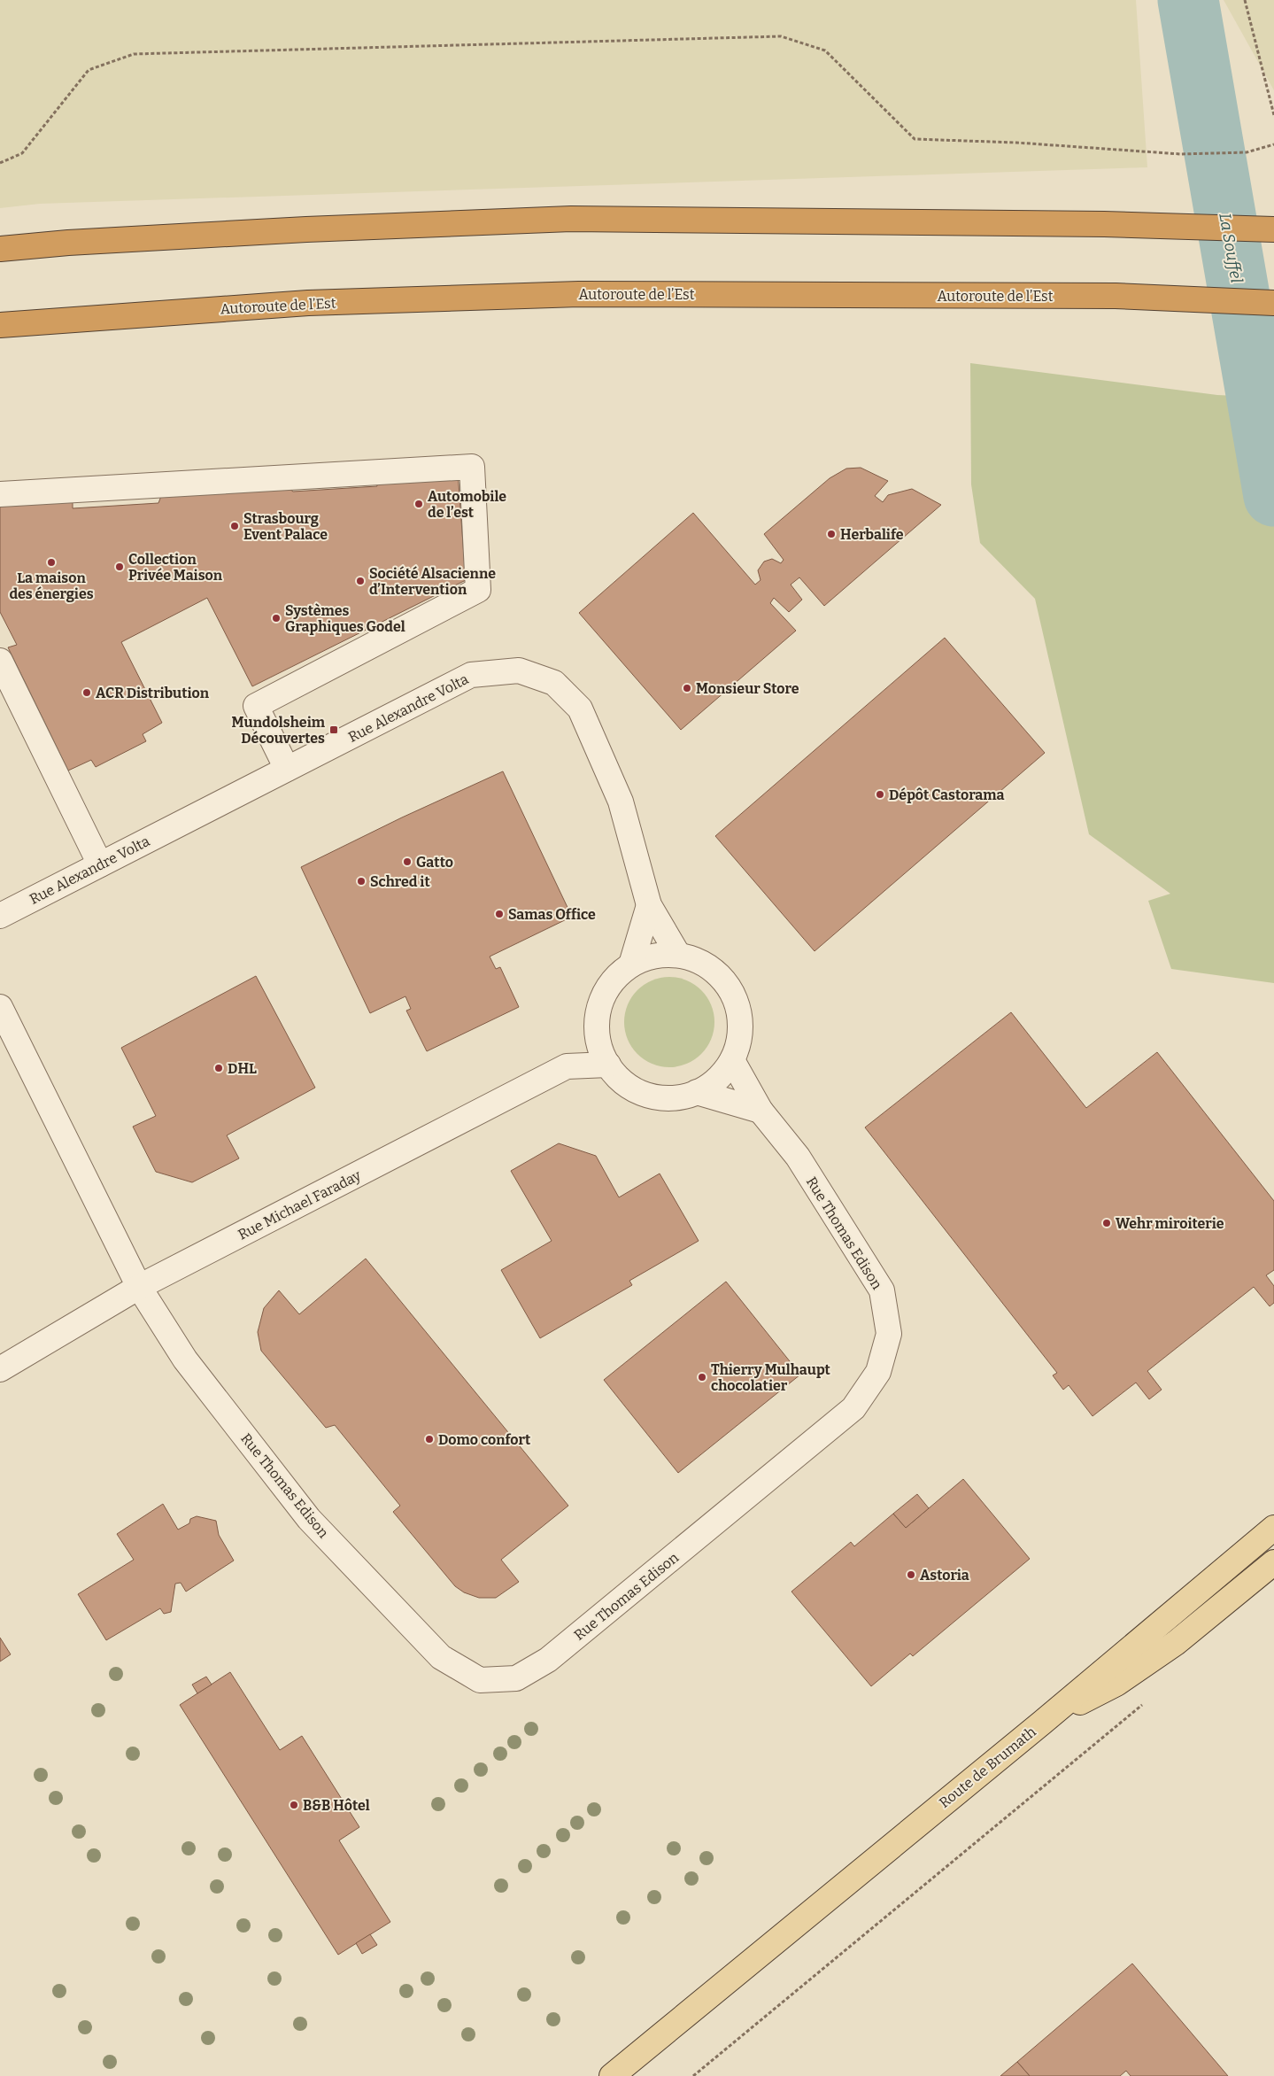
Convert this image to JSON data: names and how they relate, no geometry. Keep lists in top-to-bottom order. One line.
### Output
{"streets":{"highway":["Autoroute de l’Est"],"main road":["Route de Brumath"],"street":["Rue Alexandre Volta","Rue Michael Faraday","Rue Thomas Edison"]},"crossings":[["Rue Alexandre Volta","Rue Michael Faraday"],["Rue Alexandre Volta","Rue Thomas Edison"],["Rue Michael Faraday","Rue Thomas Edison"]],"water":["La Souffel"],"places":{"other":["Automobile de l’est","Strasbourg Event Palace","Herbalife","La maison des énergies","Collection Privée Maison","Société Alsacienne d’Intervention","Systèmes Graphiques Godel","Monsieur Store","ACR Distribution","Dépôt Castorama","Gatto","Schred it","Samas Office","DHL","Wehr miroiterie","Thierry Mulhaupt chocolatier","Domo confort","Astoria","B&B Hôtel"],"transit":["Mundolsheim Découvertes"]}}
